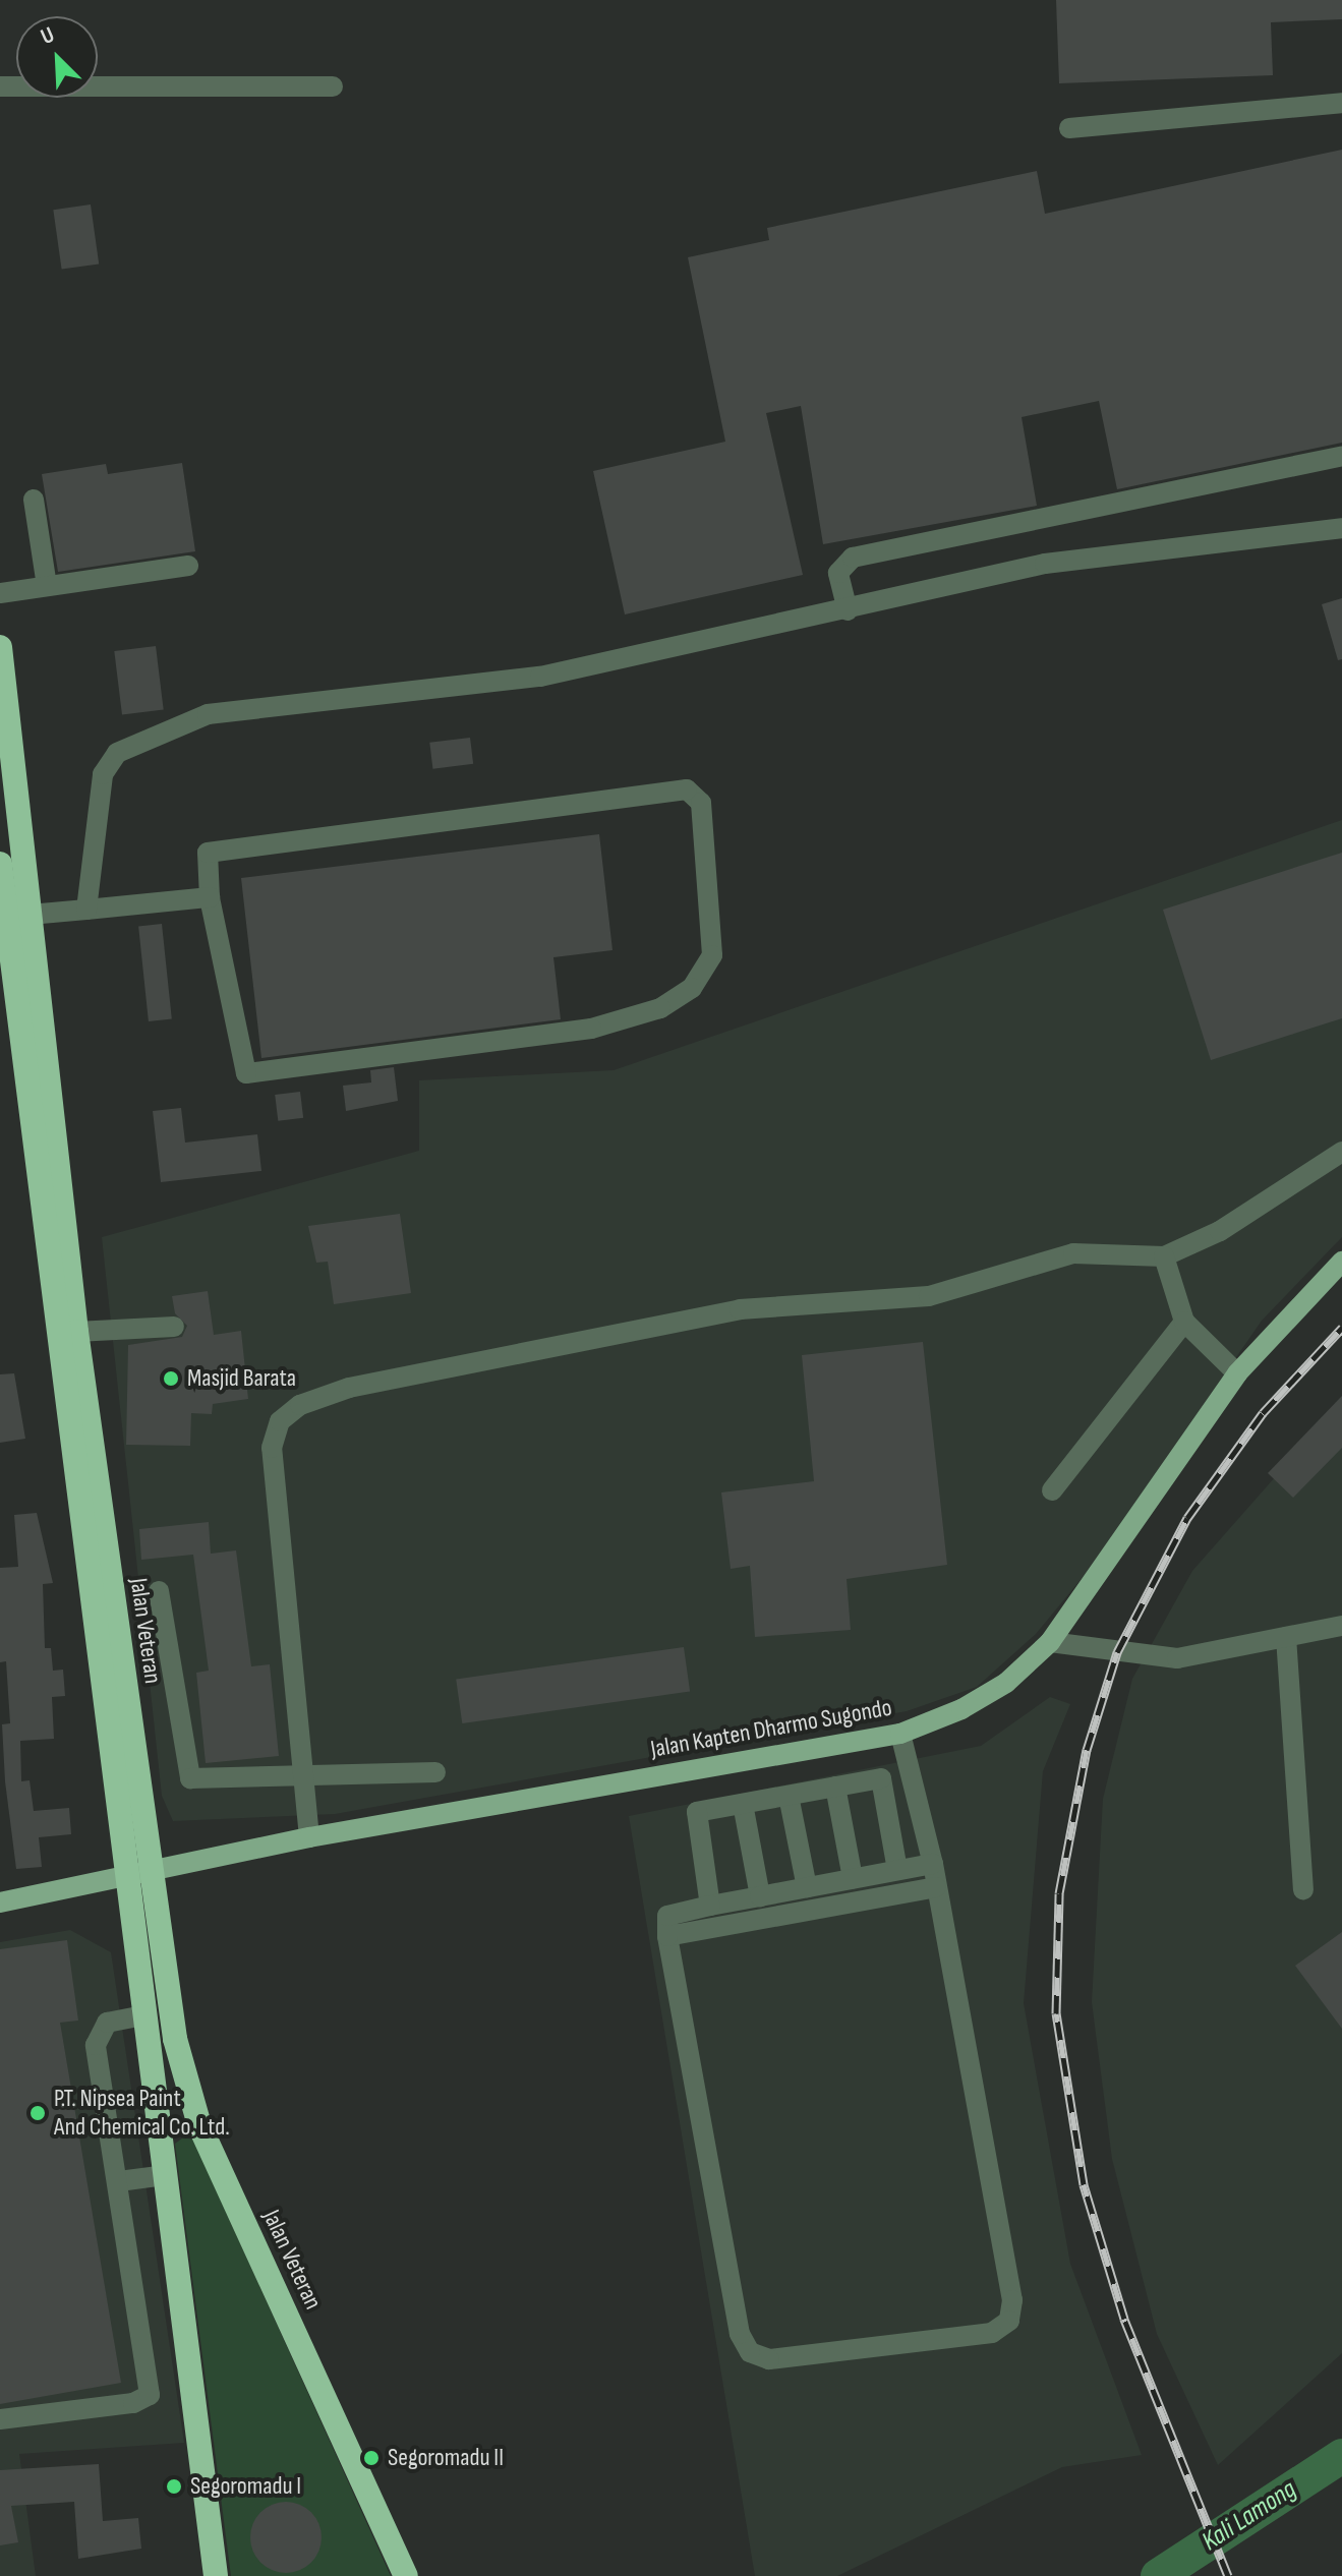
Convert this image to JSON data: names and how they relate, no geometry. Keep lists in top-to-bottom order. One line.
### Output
{"streets":{"highway":["Jalan Veteran"],"main road":["Jalan Kapten Dharmo Sugondo"]},"crossings":[["Jalan Veteran","Jalan Kapten Dharmo Sugondo"]],"water":["Kali Lamong"],"places":["Masjid Barata","P.T. Nipsea Paint And Chemical Co. Ltd.","Segoromadu II","Segoromadu I"],"north":"top left"}
